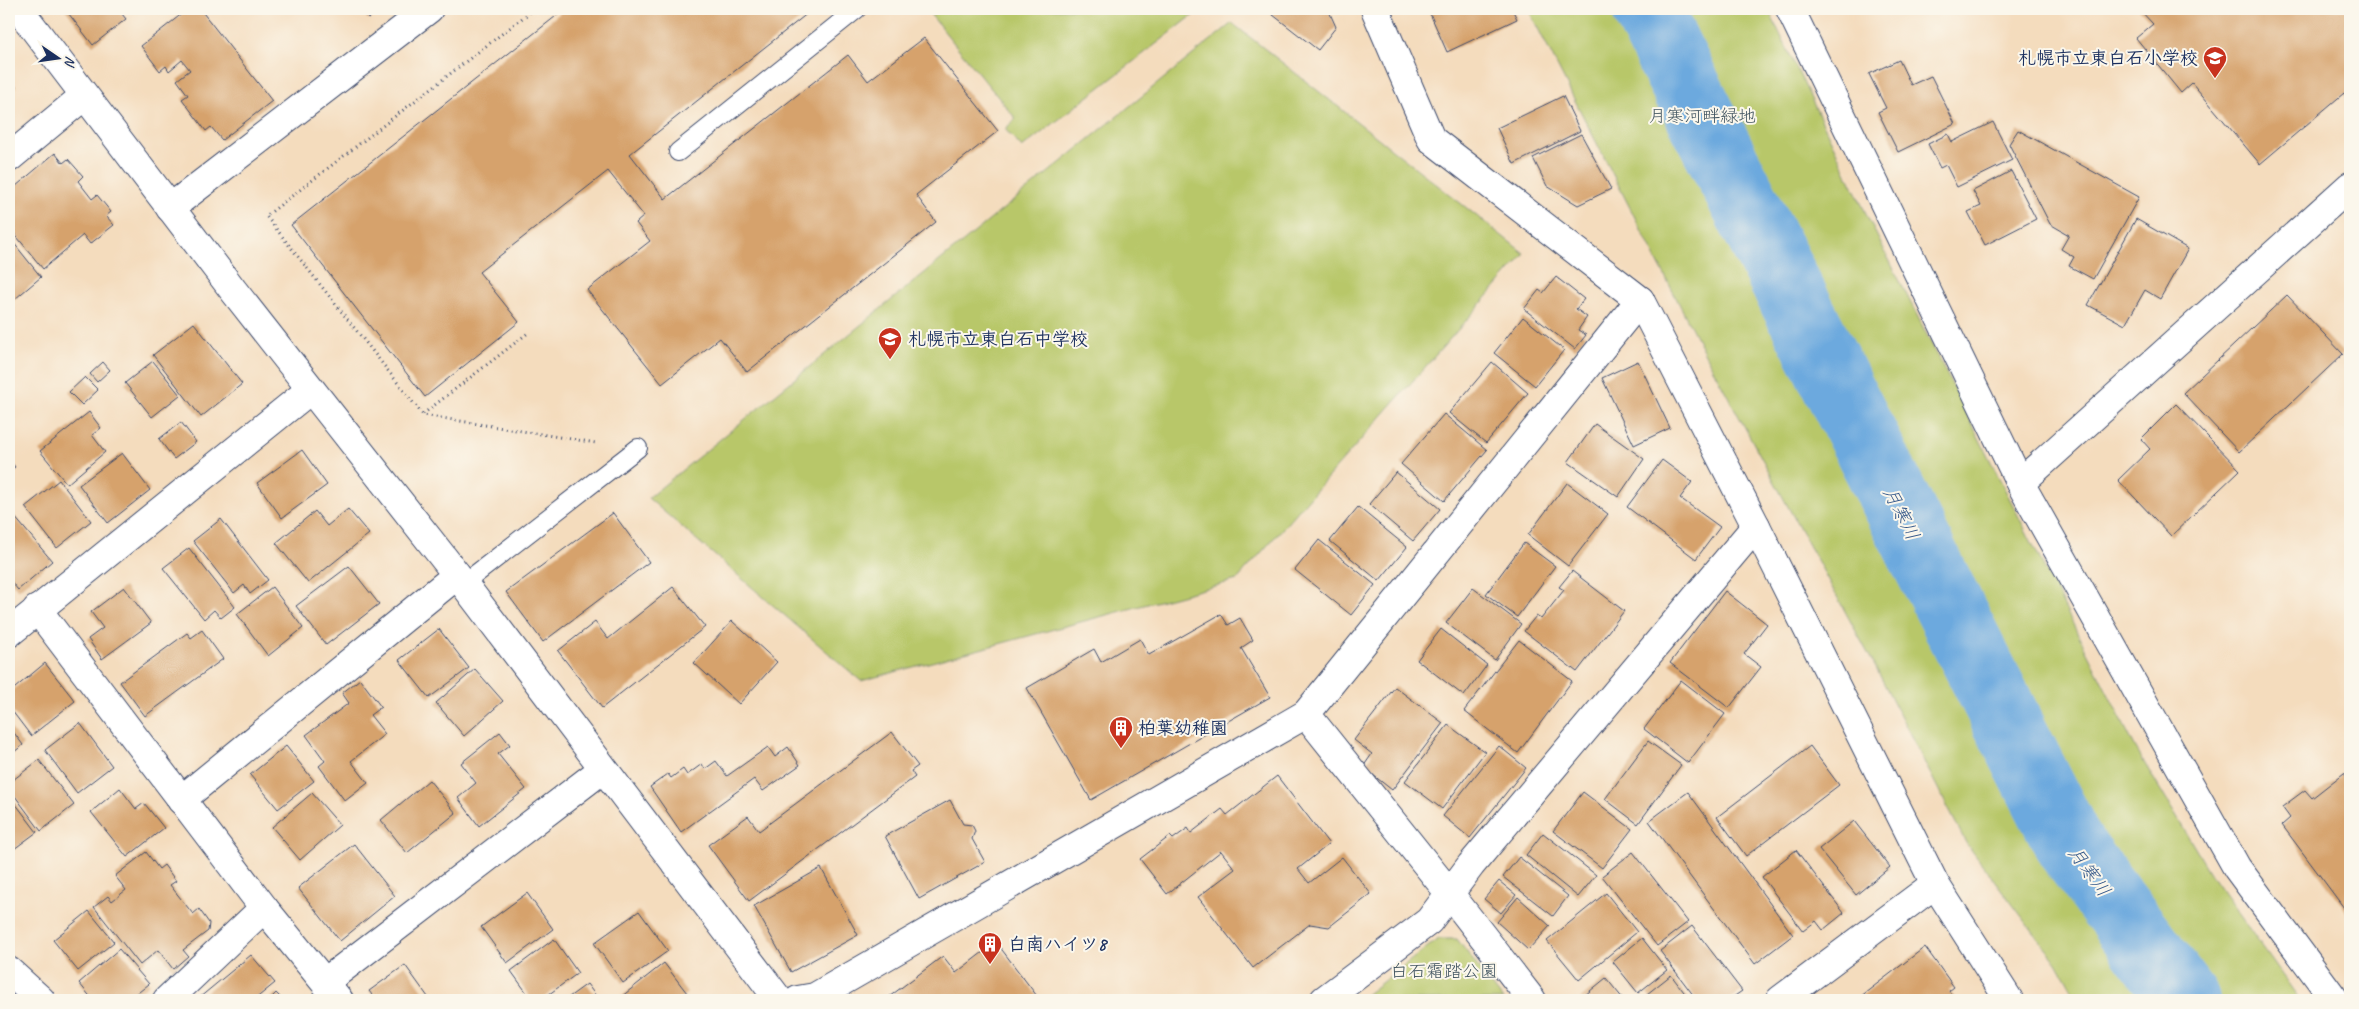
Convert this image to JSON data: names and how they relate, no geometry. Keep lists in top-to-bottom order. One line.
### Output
{"water":["月寒川"],"parks":["月寒河畔緑地","白石霜踏公園"],"places":{"school or university":["札幌市立東白石小学校","札幌市立東白石中学校"],"building":["柏葉幼稚園","白南ハイツ8"]},"north":"right"}
